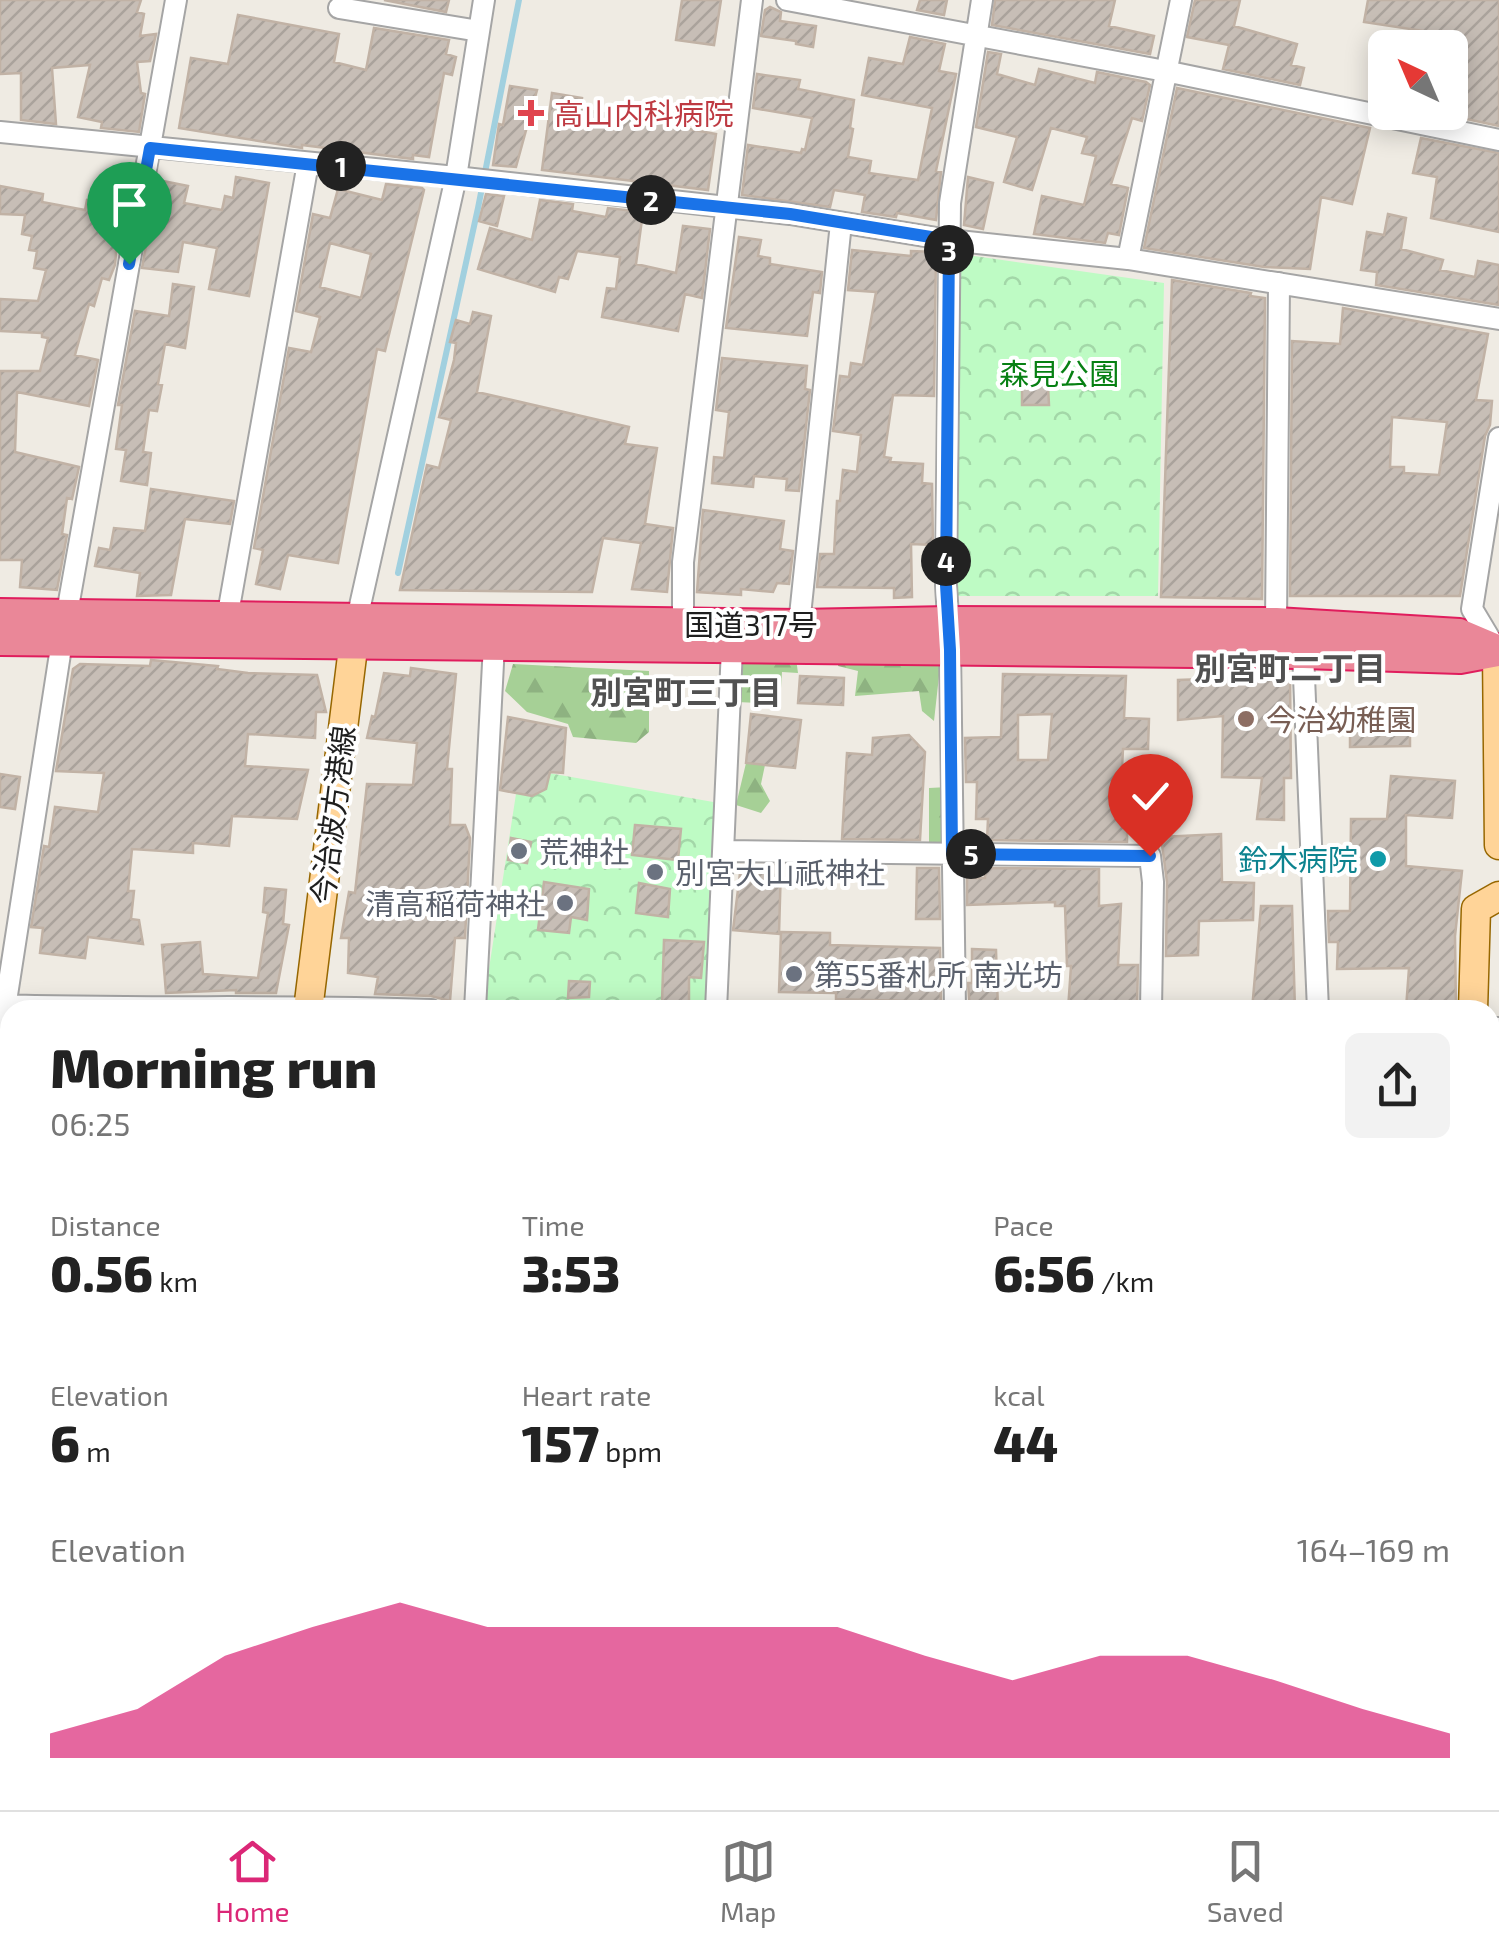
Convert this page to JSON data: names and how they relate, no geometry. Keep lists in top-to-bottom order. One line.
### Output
{"streets":{"highway":["国道317号"],"main road":["今治波方港線"]},"crossings":[["国道317号","今治波方港線"]],"districts":["別宮町二丁目","別宮町三丁目"],"parks":["森見公園"],"places":{"health":["高山内科病院"],"other":["今治幼稚園","荒神社","鈴木病院","別宮大山祇神社","清高稲荷神社","第55番札所 南光坊"]},"north":"top left","page":{"pins":["1","2","3","4","5"],"heading":["Morning run","06:25"],"stats":[["Distance","0.56 km"],["Time","3:53"],["Pace","6:56 /km"],["Elevation","6 m"],["Heart rate","157 bpm"],["kcal","44"]],"chart":["Elevation","164–169 m"],"tabs":["Home","Map","Saved"]}}
